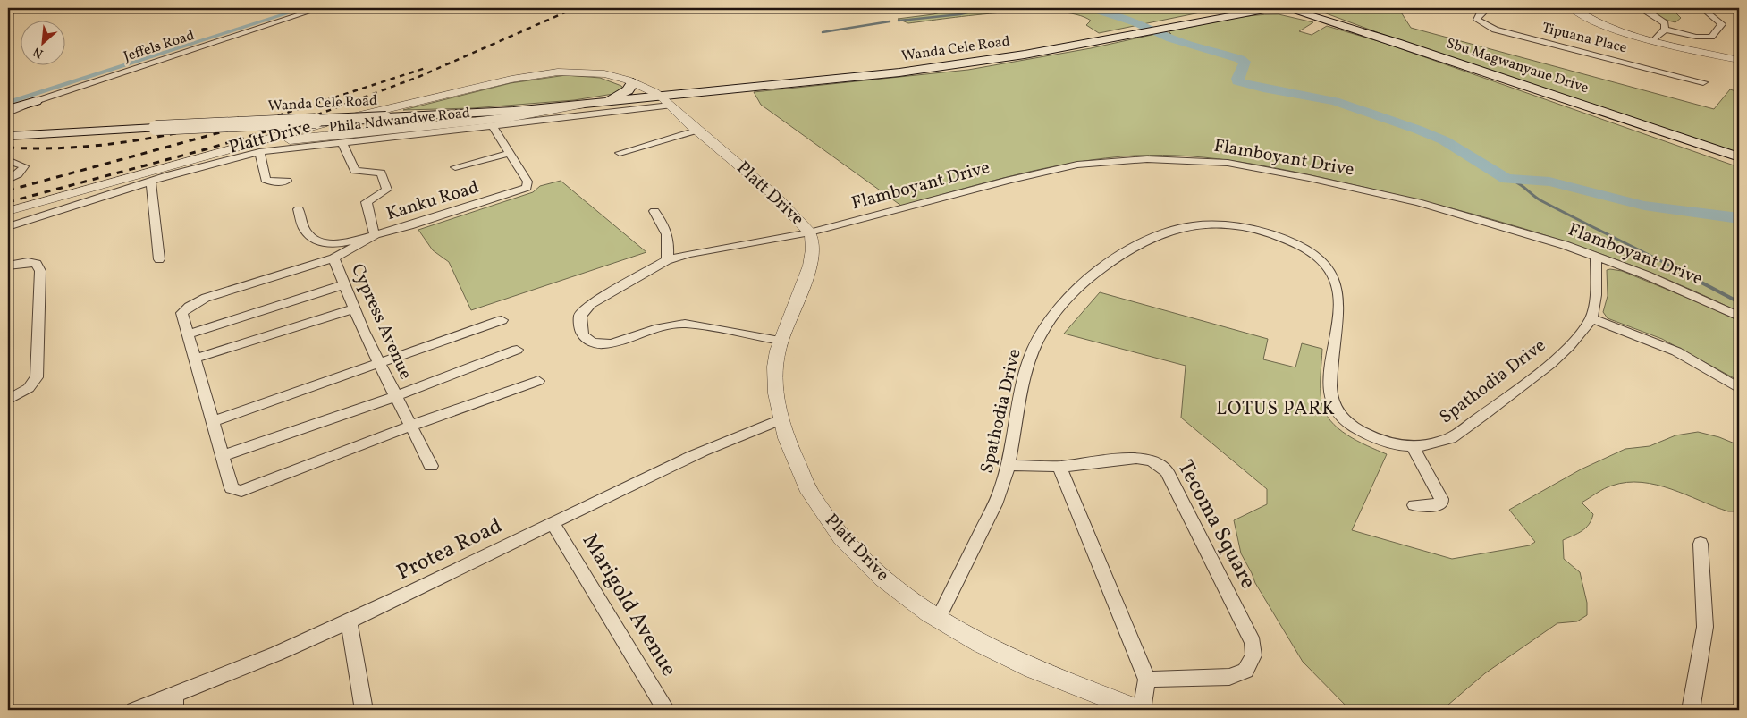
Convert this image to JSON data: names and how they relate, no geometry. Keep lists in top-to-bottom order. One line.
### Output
{"streets":{"main road":["Wanda Cele Road","Sbu Magwanyane Drive"],"street":["Tipuana Place","Jeffels Road","Phila Ndwandwe Road","Platt Drive","Flamboyant Drive","Kanku Road","Cypress Avenue","Spathodia Drive","Tecoma Square","Protea Road","Marigold Avenue"]},"crossings":[["Wanda Cele Road","Phila Ndwandwe Road"],["Wanda Cele Road","Platt Drive"],["Phila Ndwandwe Road","Platt Drive"],["Phila Ndwandwe Road","Cypress Avenue"],["Platt Drive","Flamboyant Drive"],["Platt Drive","Spathodia Drive"],["Platt Drive","Protea Road"],["Flamboyant Drive","Spathodia Drive"],["Kanku Road","Cypress Avenue"],["Spathodia Drive","Tecoma Square"],["Protea Road","Marigold Avenue"]],"districts":["LOTUS PARK"],"north":"bottom left"}
